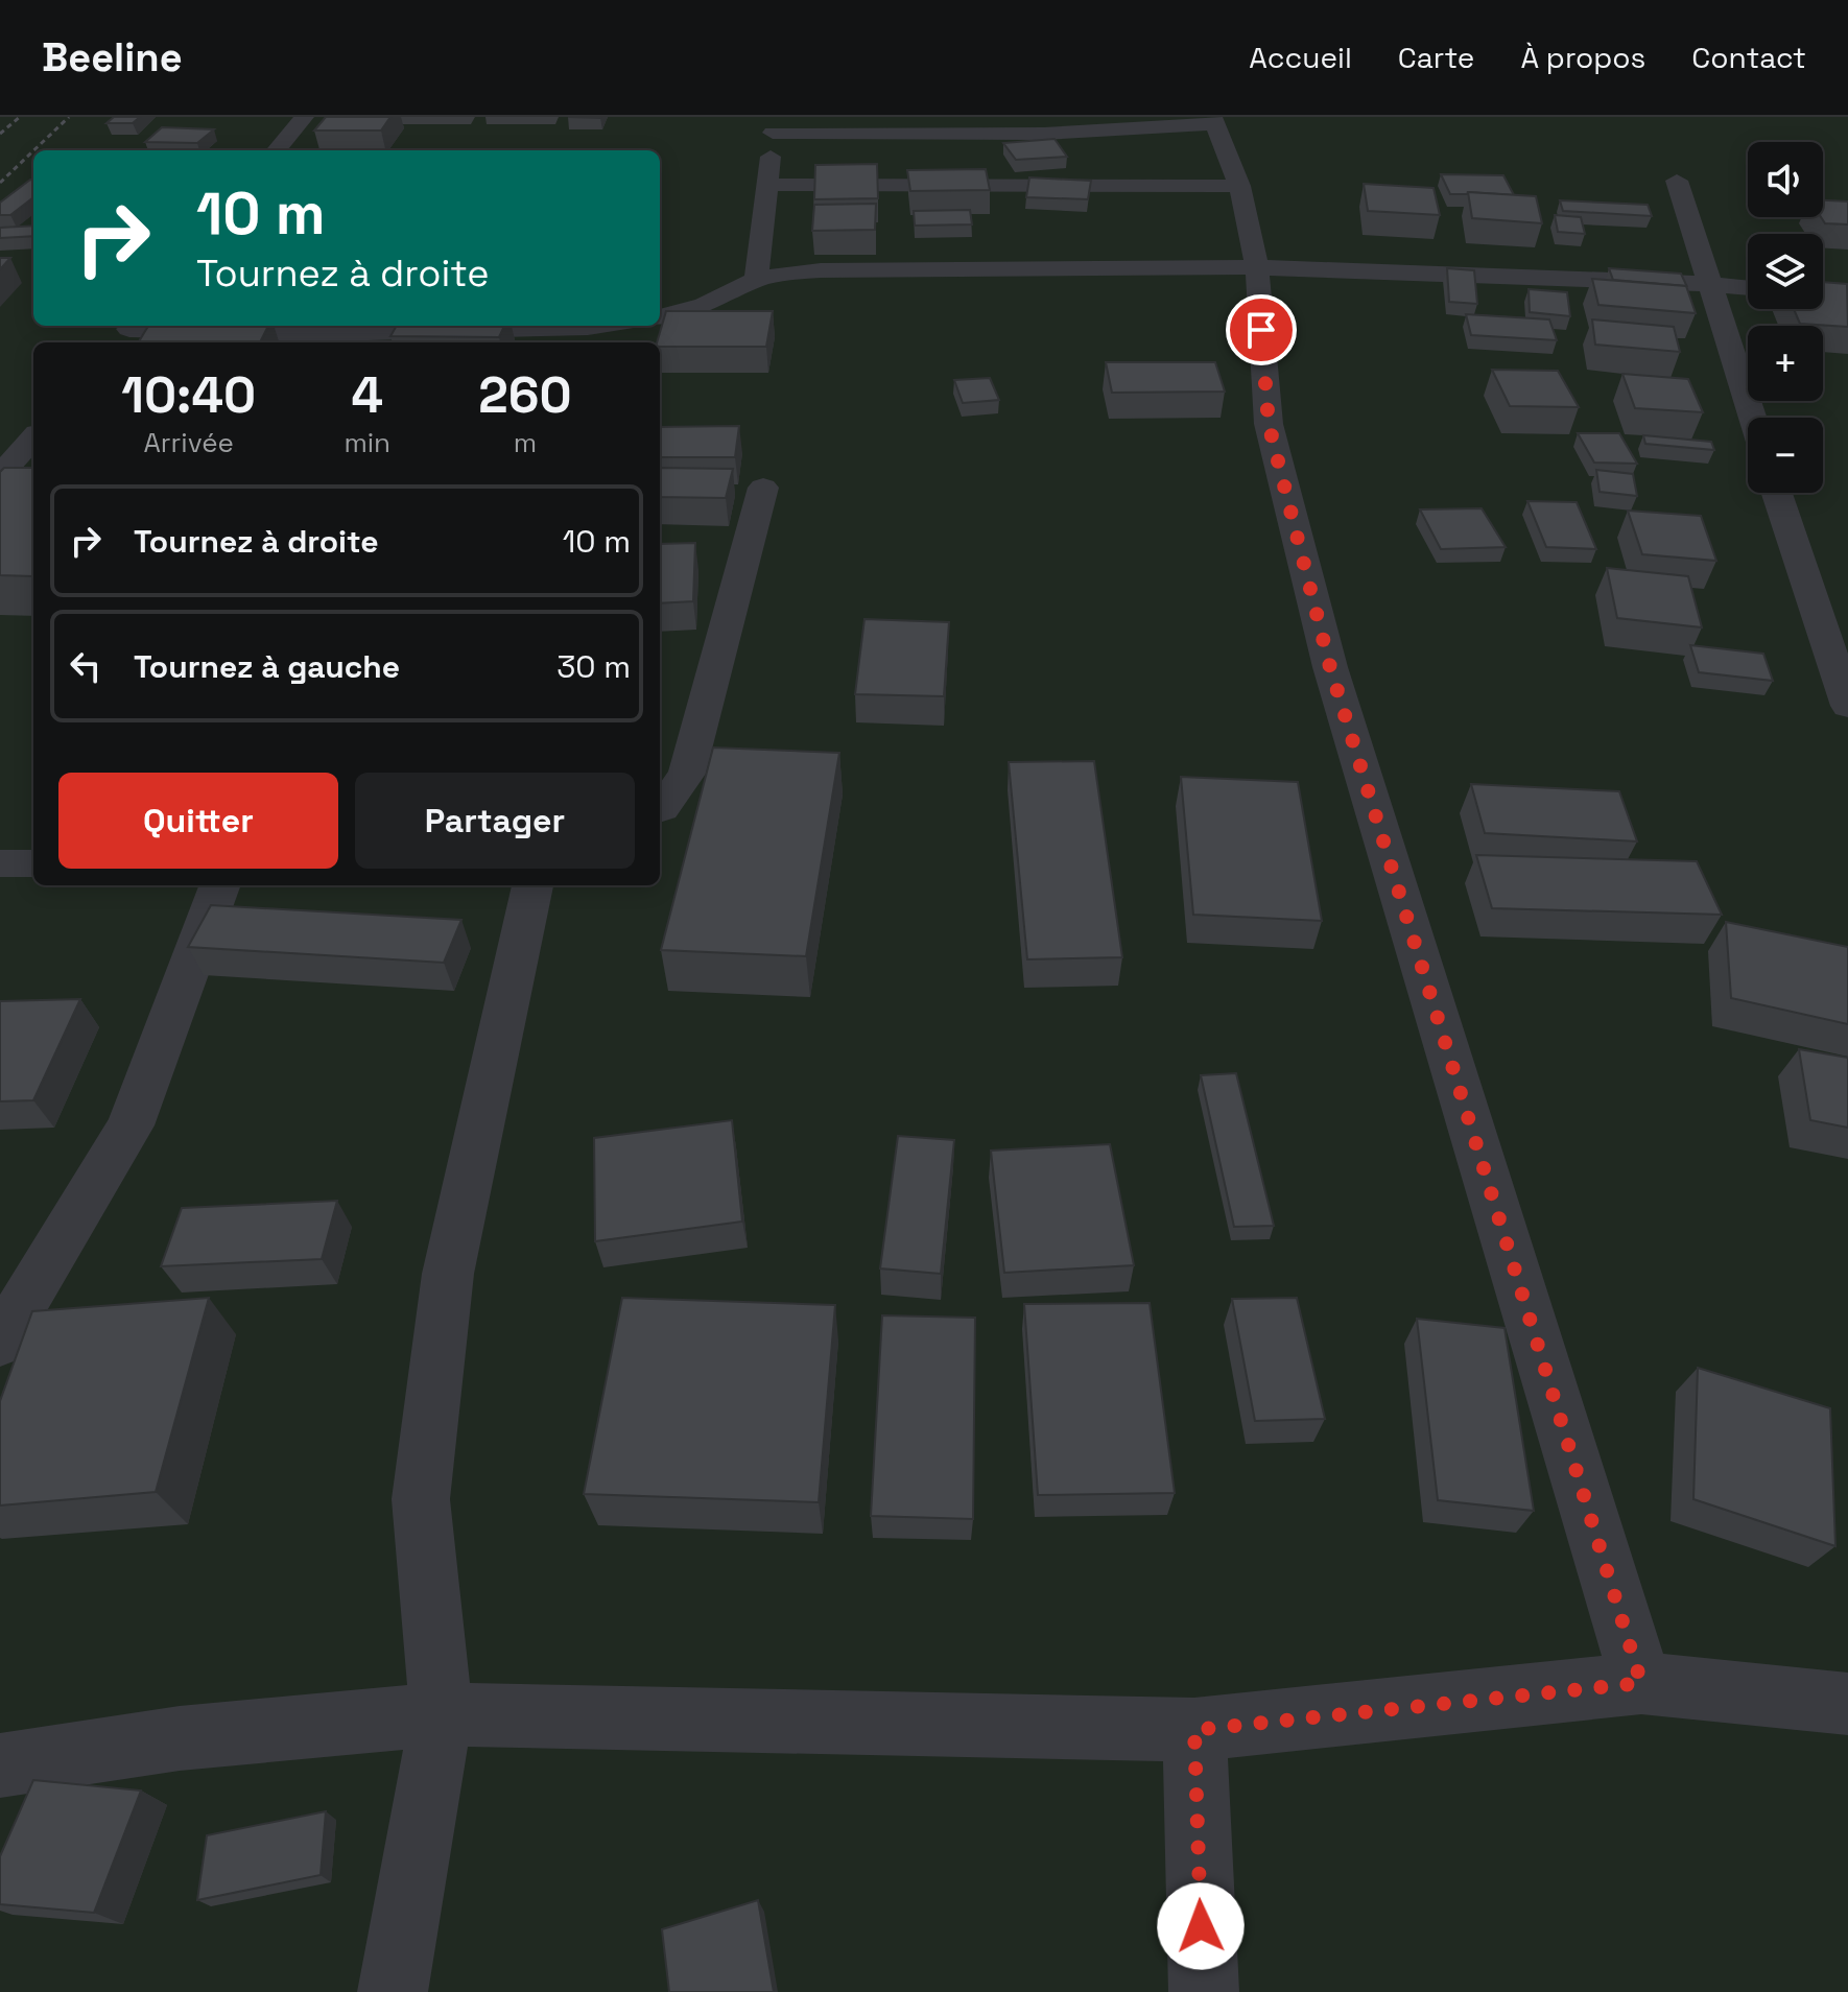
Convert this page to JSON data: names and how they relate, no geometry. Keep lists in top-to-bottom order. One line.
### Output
{"page":{"header":"Beeline","nav":["Accueil","Carte","À propos","Contact"],"map_buttons":["+","−"],"turn":["10 m","Tournez à droite"],"eta":["10:40","Arrivée","4","min","260","m"],"list":[{"name":"Tournez à droite","value":"10 m"},{"name":"Tournez à gauche","value":"30 m"}],"buttons":["Quitter","Partager"]}}
